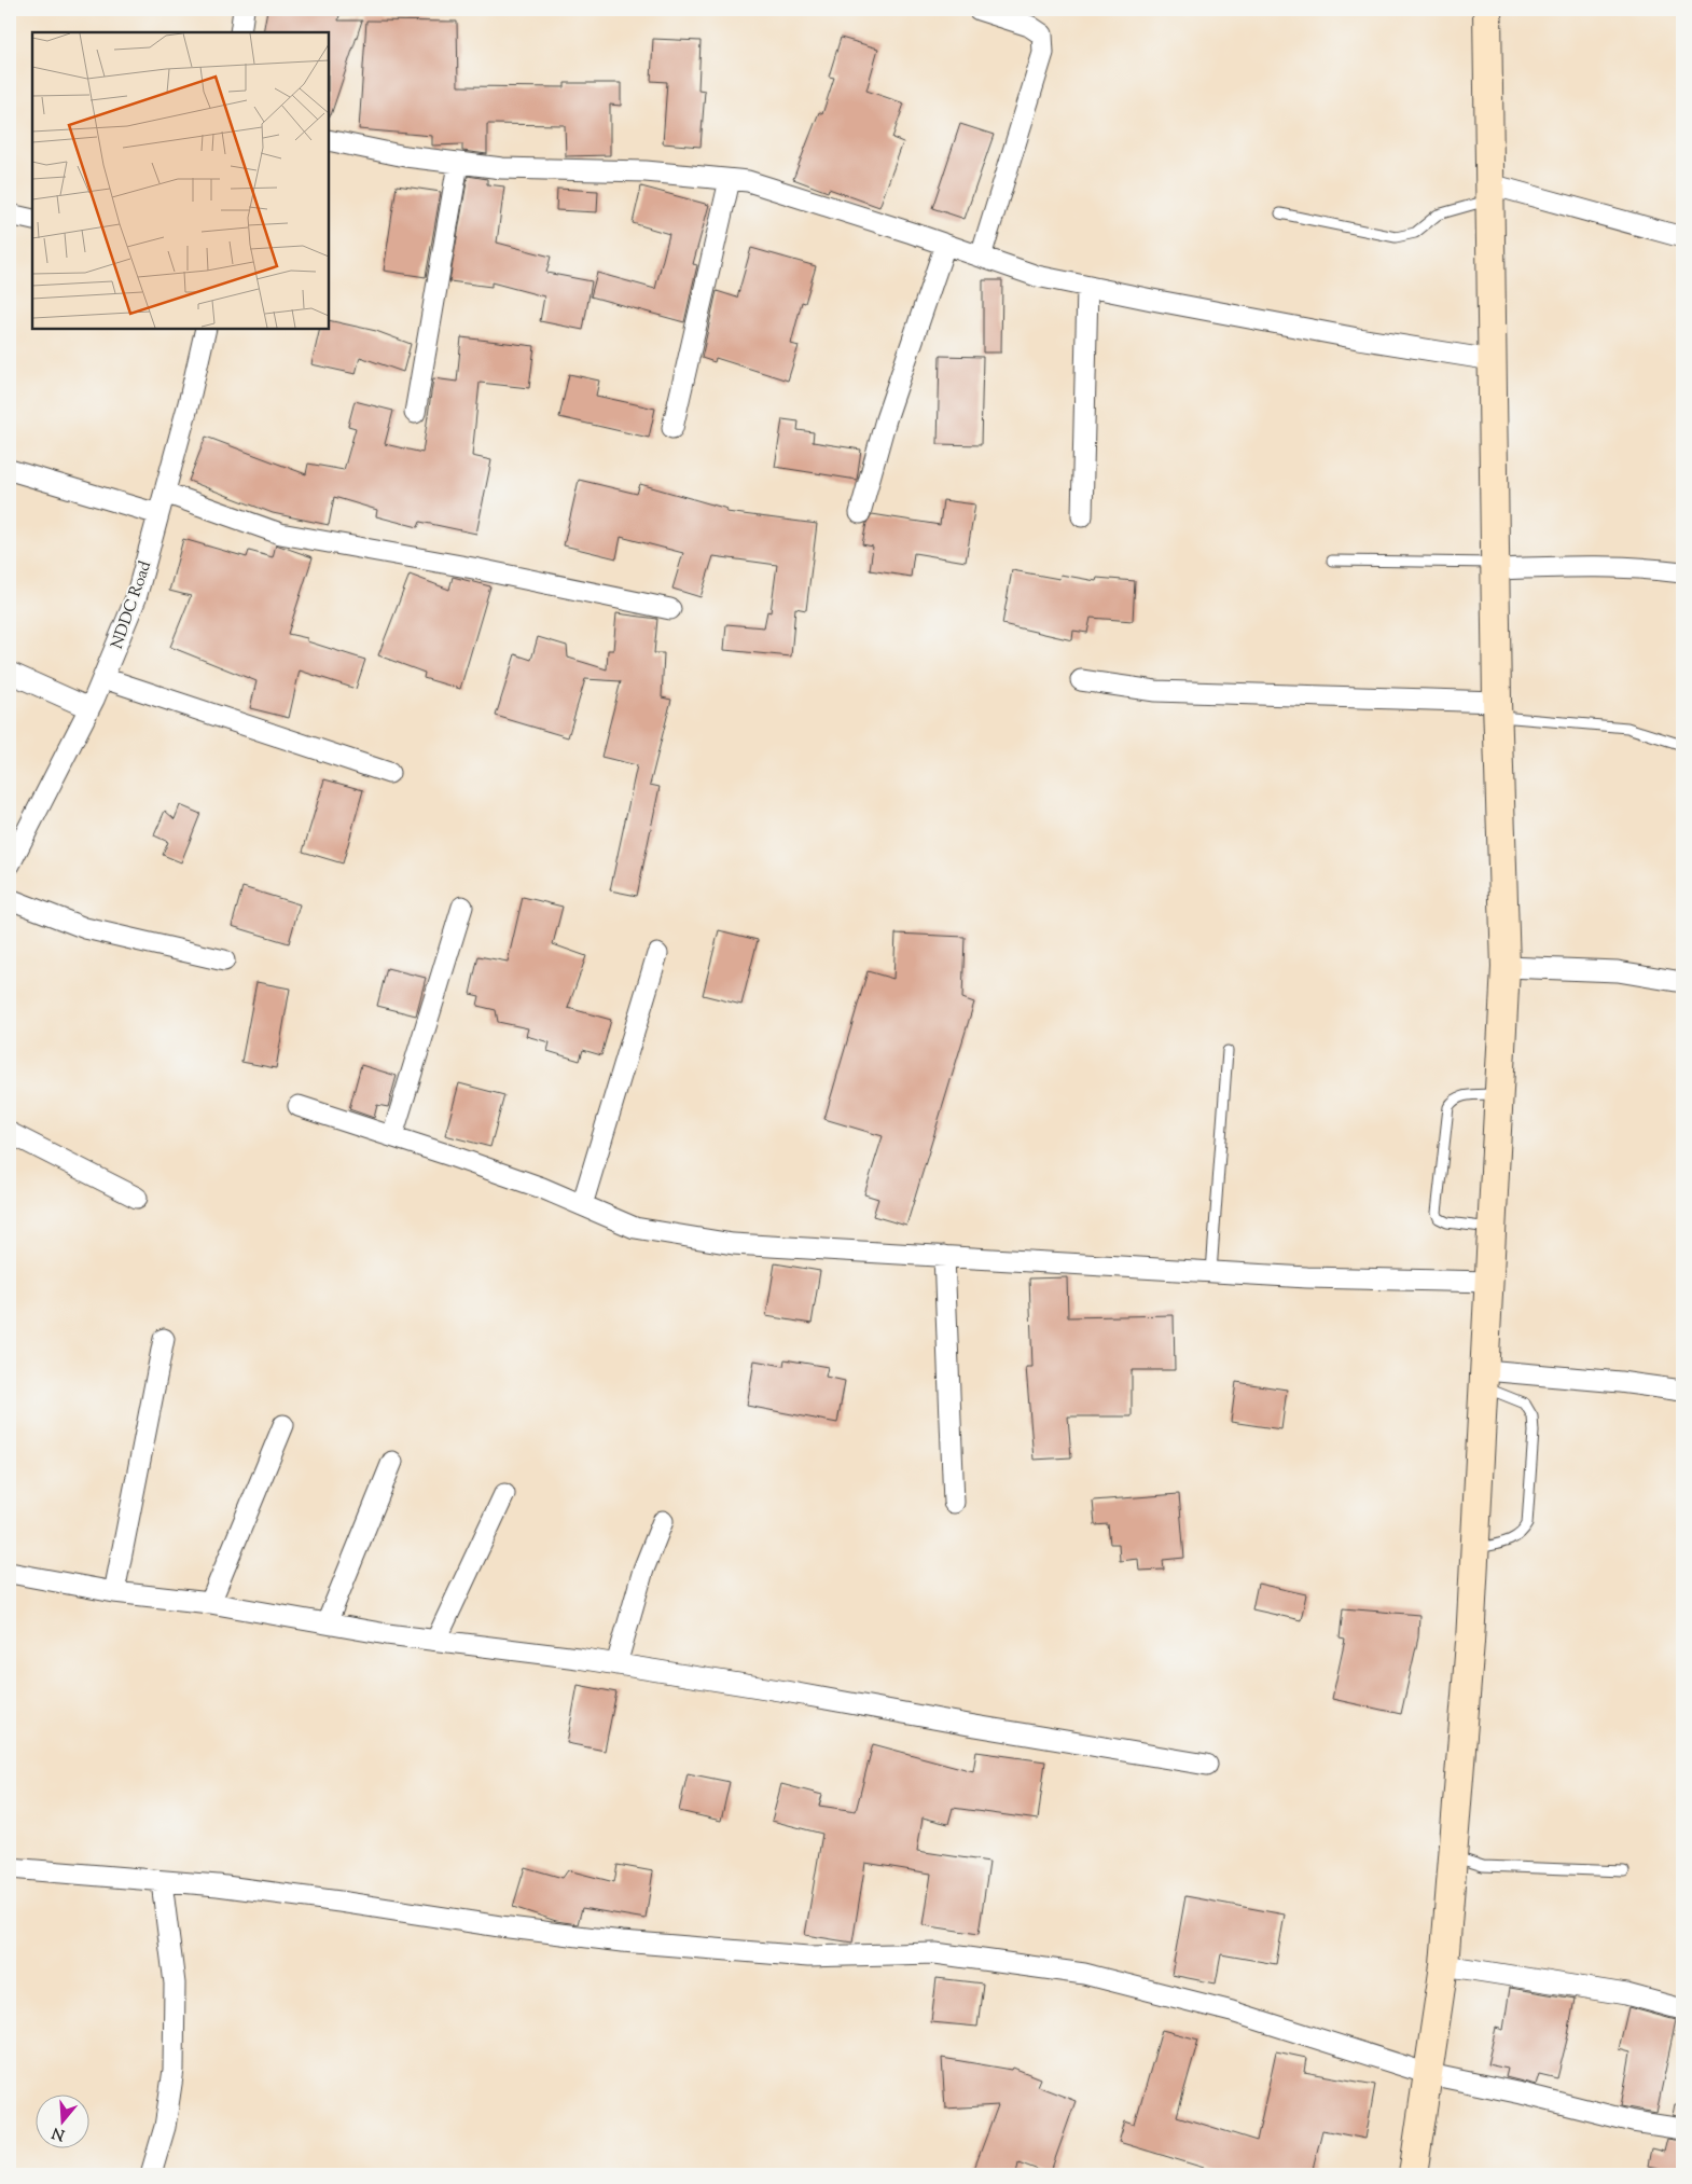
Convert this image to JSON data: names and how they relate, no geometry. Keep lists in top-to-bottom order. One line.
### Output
{"streets":{"street":["NDDC Road"]},"north":"bottom"}
